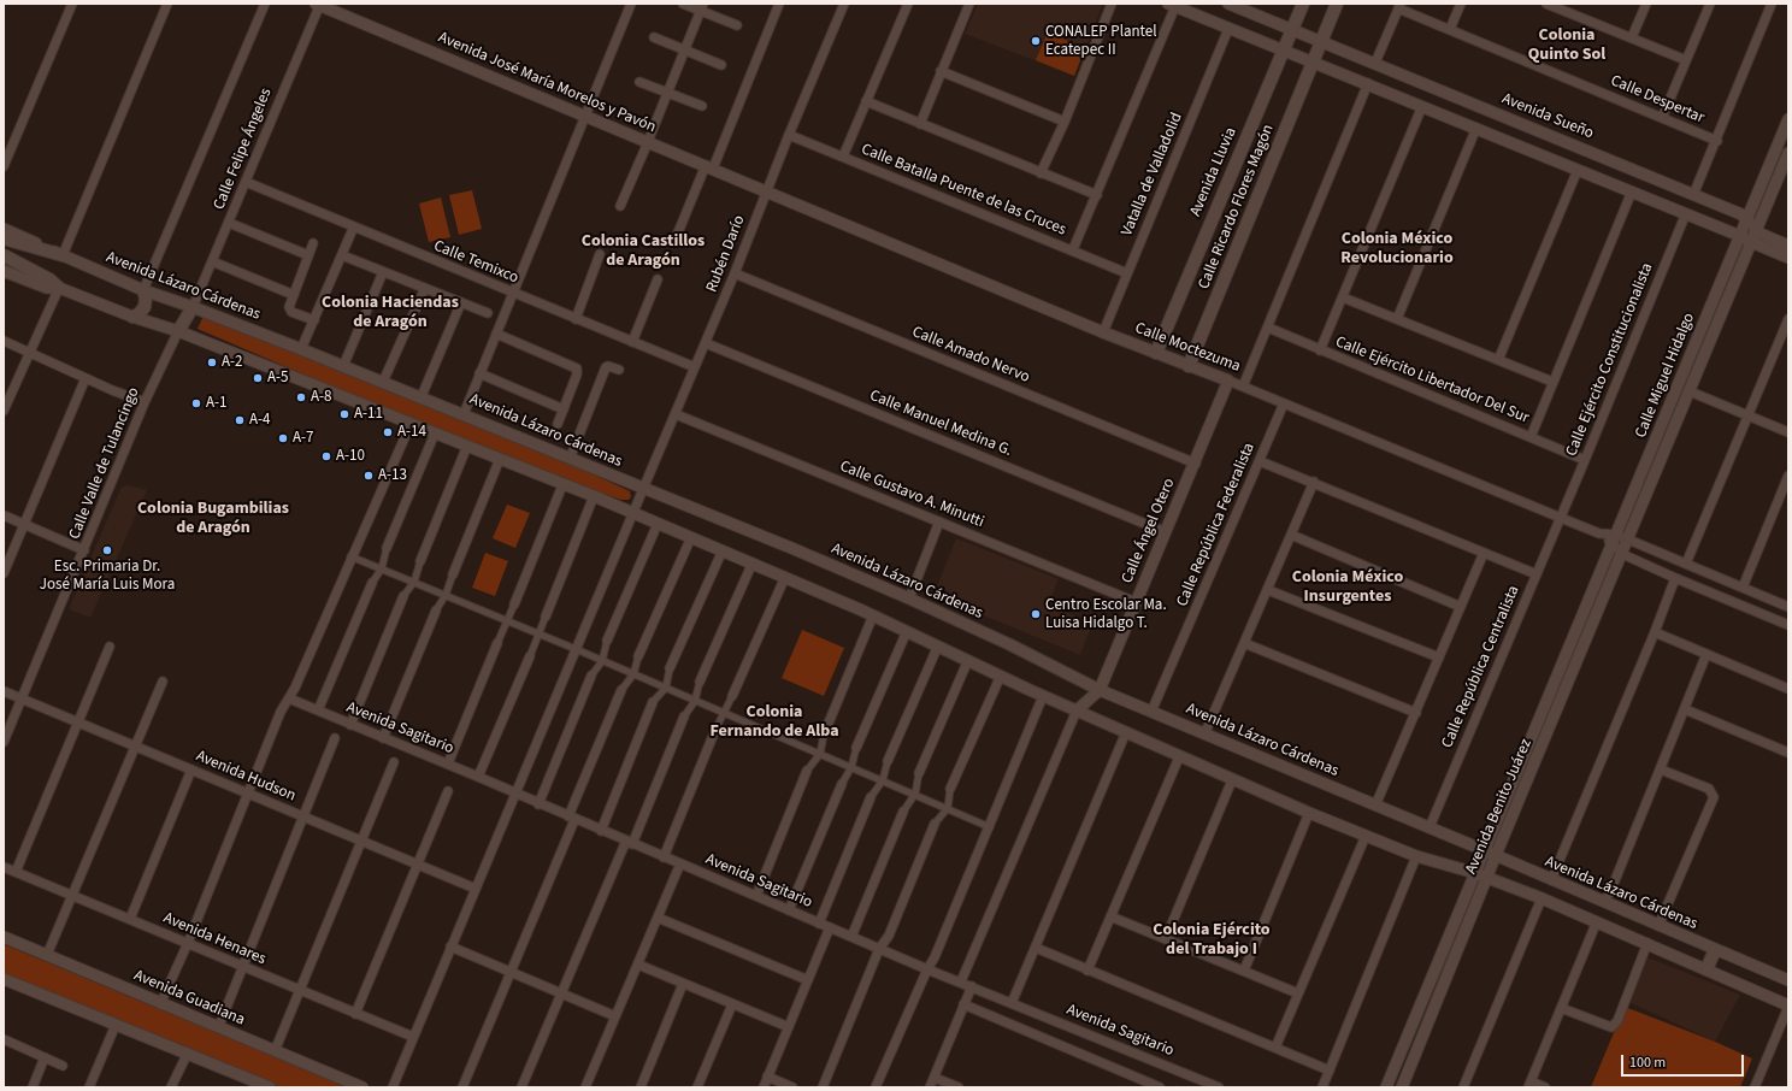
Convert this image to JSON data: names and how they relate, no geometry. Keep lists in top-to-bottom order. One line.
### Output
{"streets":{"main road":["Avenida Lluvia","Calle Ricardo Flores Magón"],"street":["Avenida José María Morelos y Pavón","Calle Despertar","Avenida Sueño","Calle Felipe Ángeles","Vatalla de Valladolid","Calle Batalla Puente de las Cruces","Rubén Darío","Calle Temixco","Avenida Lázaro Cárdenas","Calle Moctezuma","Calle Amado Nervo","Calle Ejército Constitucionalista","Calle Miguel Hidalgo","Calle Ejército Libertador Del Sur","Calle Manuel Medina G.","Calle Valle de Tulancingo","Calle Gustavo A. Minutti","Calle República Federalista","Calle Ángel Otero","Calle República Centralista","Avenida Sagitario","Avenida Hudson","Avenida Benito Juárez","Avenida Henares","Avenida Guadiana"]},"crossings":[["Avenida José María Morelos y Pavón","Calle Felipe Ángeles"],["Avenida José María Morelos y Pavón","Rubén Darío"],["Avenida José María Morelos y Pavón","Calle Moctezuma"],["Avenida Sueño","Avenida Lluvia"],["Avenida Sueño","Calle Ricardo Flores Magón"],["Avenida Sueño","Calle Miguel Hidalgo"],["Calle Felipe Ángeles","Calle Temixco"],["Calle Felipe Ángeles","Avenida Lázaro Cárdenas"],["Avenida Lluvia","Calle Moctezuma"],["Vatalla de Valladolid","Calle Batalla Puente de las Cruces"],["Vatalla de Valladolid","Calle Moctezuma"],["Calle Batalla Puente de las Cruces","Rubén Darío"],["Calle Ricardo Flores Magón","Calle Moctezuma"],["Rubén Darío","Calle Temixco"],["Rubén Darío","Avenida Lázaro Cárdenas"],["Rubén Darío","Calle Moctezuma"],["Rubén Darío","Calle Amado Nervo"],["Rubén Darío","Calle Manuel Medina G."],["Rubén Darío","Calle Gustavo A. Minutti"],["Rubén Darío","Avenida Sagitario"],["Rubén Darío","Avenida Hudson"],["Rubén Darío","Avenida Henares"],["Avenida Lázaro Cárdenas","Calle República Federalista"],["Avenida Lázaro Cárdenas","Calle Ángel Otero"],["Avenida Lázaro Cárdenas","Calle República Centralista"],["Avenida Lázaro Cárdenas","Avenida Benito Juárez"],["Calle Moctezuma","Calle Ejército Constitucionalista"],["Calle Moctezuma","Calle Miguel Hidalgo"],["Calle Moctezuma","Calle República Federalista"],["Calle Moctezuma","Calle Ángel Otero"],["Calle Moctezuma","Calle República Centralista"],["Calle Moctezuma","Avenida Benito Juárez"],["Calle Amado Nervo","Calle Ángel Otero"],["Calle Ejército Constitucionalista","Calle Ejército Libertador Del Sur"],["Calle Ejército Constitucionalista","Calle República Centralista"],["Calle Miguel Hidalgo","Avenida Benito Juárez"],["Calle Manuel Medina G.","Calle Ángel Otero"],["Calle Valle de Tulancingo","Avenida Hudson"],["Calle Gustavo A. Minutti","Calle Ángel Otero"]],"districts":["Colonia Quinto Sol","Colonia México Revolucionario","Colonia Castillos de Aragón","Colonia Haciendas de Aragón","Colonia Bugambilias de Aragón","Colonia México Insurgentes","Colonia Fernando de Alba","Colonia Ejército del Trabajo I"],"places":["CONALEP Plantel Ecatepec II","A-2","A-5","A-8","A-1","A-11","A-4","A-14","A-7","A-10","A-13","Esc. Primaria Dr. José María Luis Mora","Centro Escolar Ma. Luisa Hidalgo T."],"scale_bar":"100 m"}
